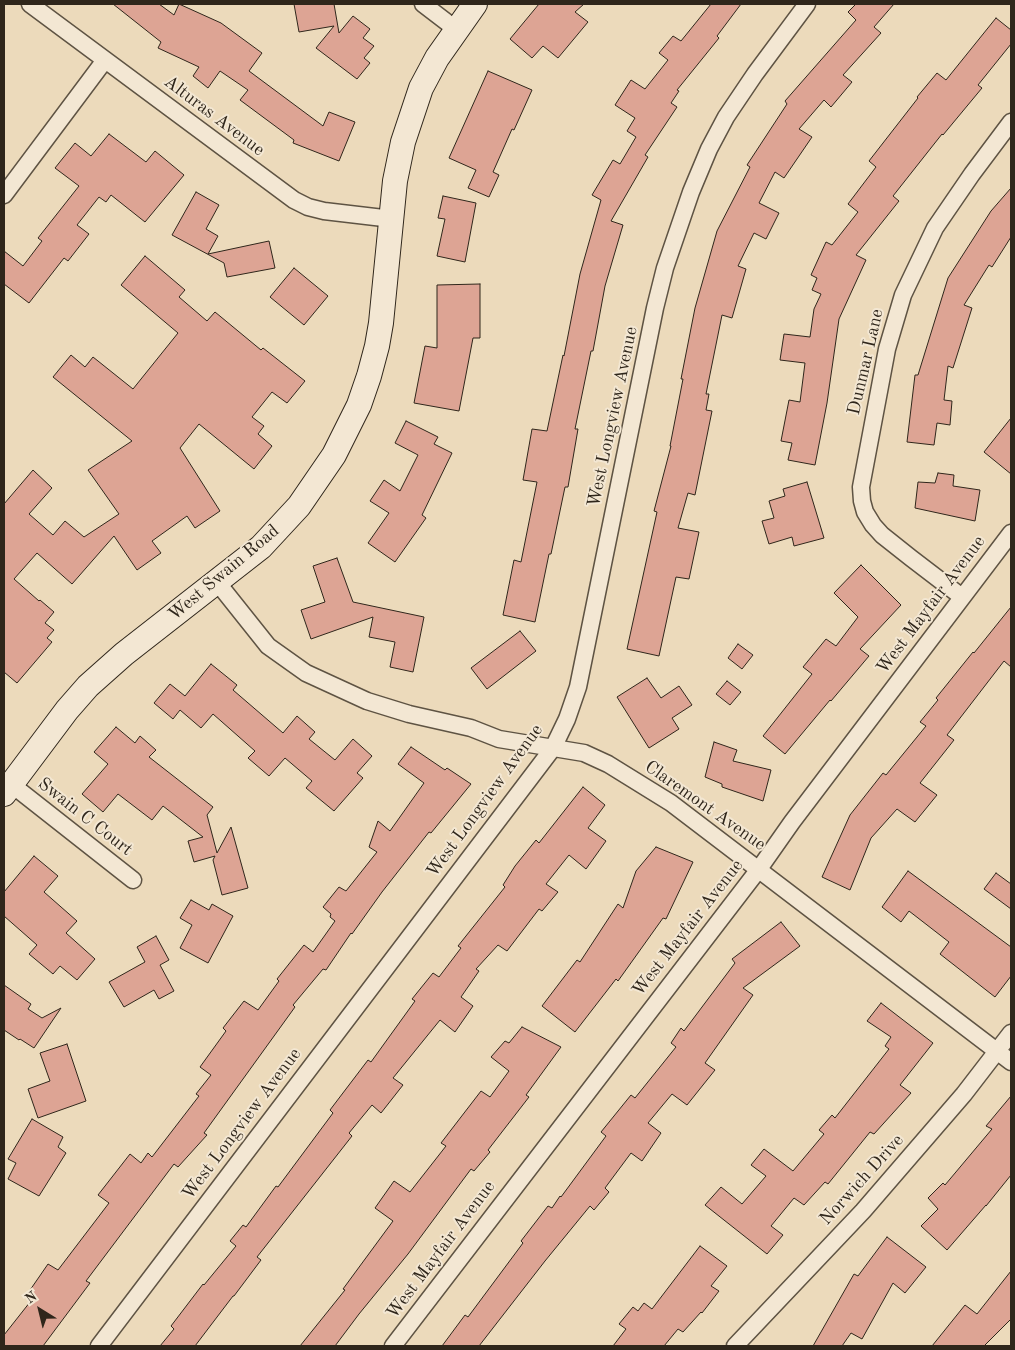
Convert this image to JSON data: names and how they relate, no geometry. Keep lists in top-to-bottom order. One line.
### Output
{"streets":{"main road":["West Swain Road"],"street":["Alturas Avenue","Dunmar Lane","West Longview Avenue","West Mayfair Avenue","Claremont Avenue","Swain C Court","Norwich Drive"]},"crossings":[["Alturas Avenue","West Swain Road"],["Dunmar Lane","West Mayfair Avenue"],["West Longview Avenue","Claremont Avenue"],["West Swain Road","Claremont Avenue"],["West Swain Road","Swain C Court"],["West Mayfair Avenue","Claremont Avenue"],["Claremont Avenue","Norwich Drive"]],"north":"top left"}
